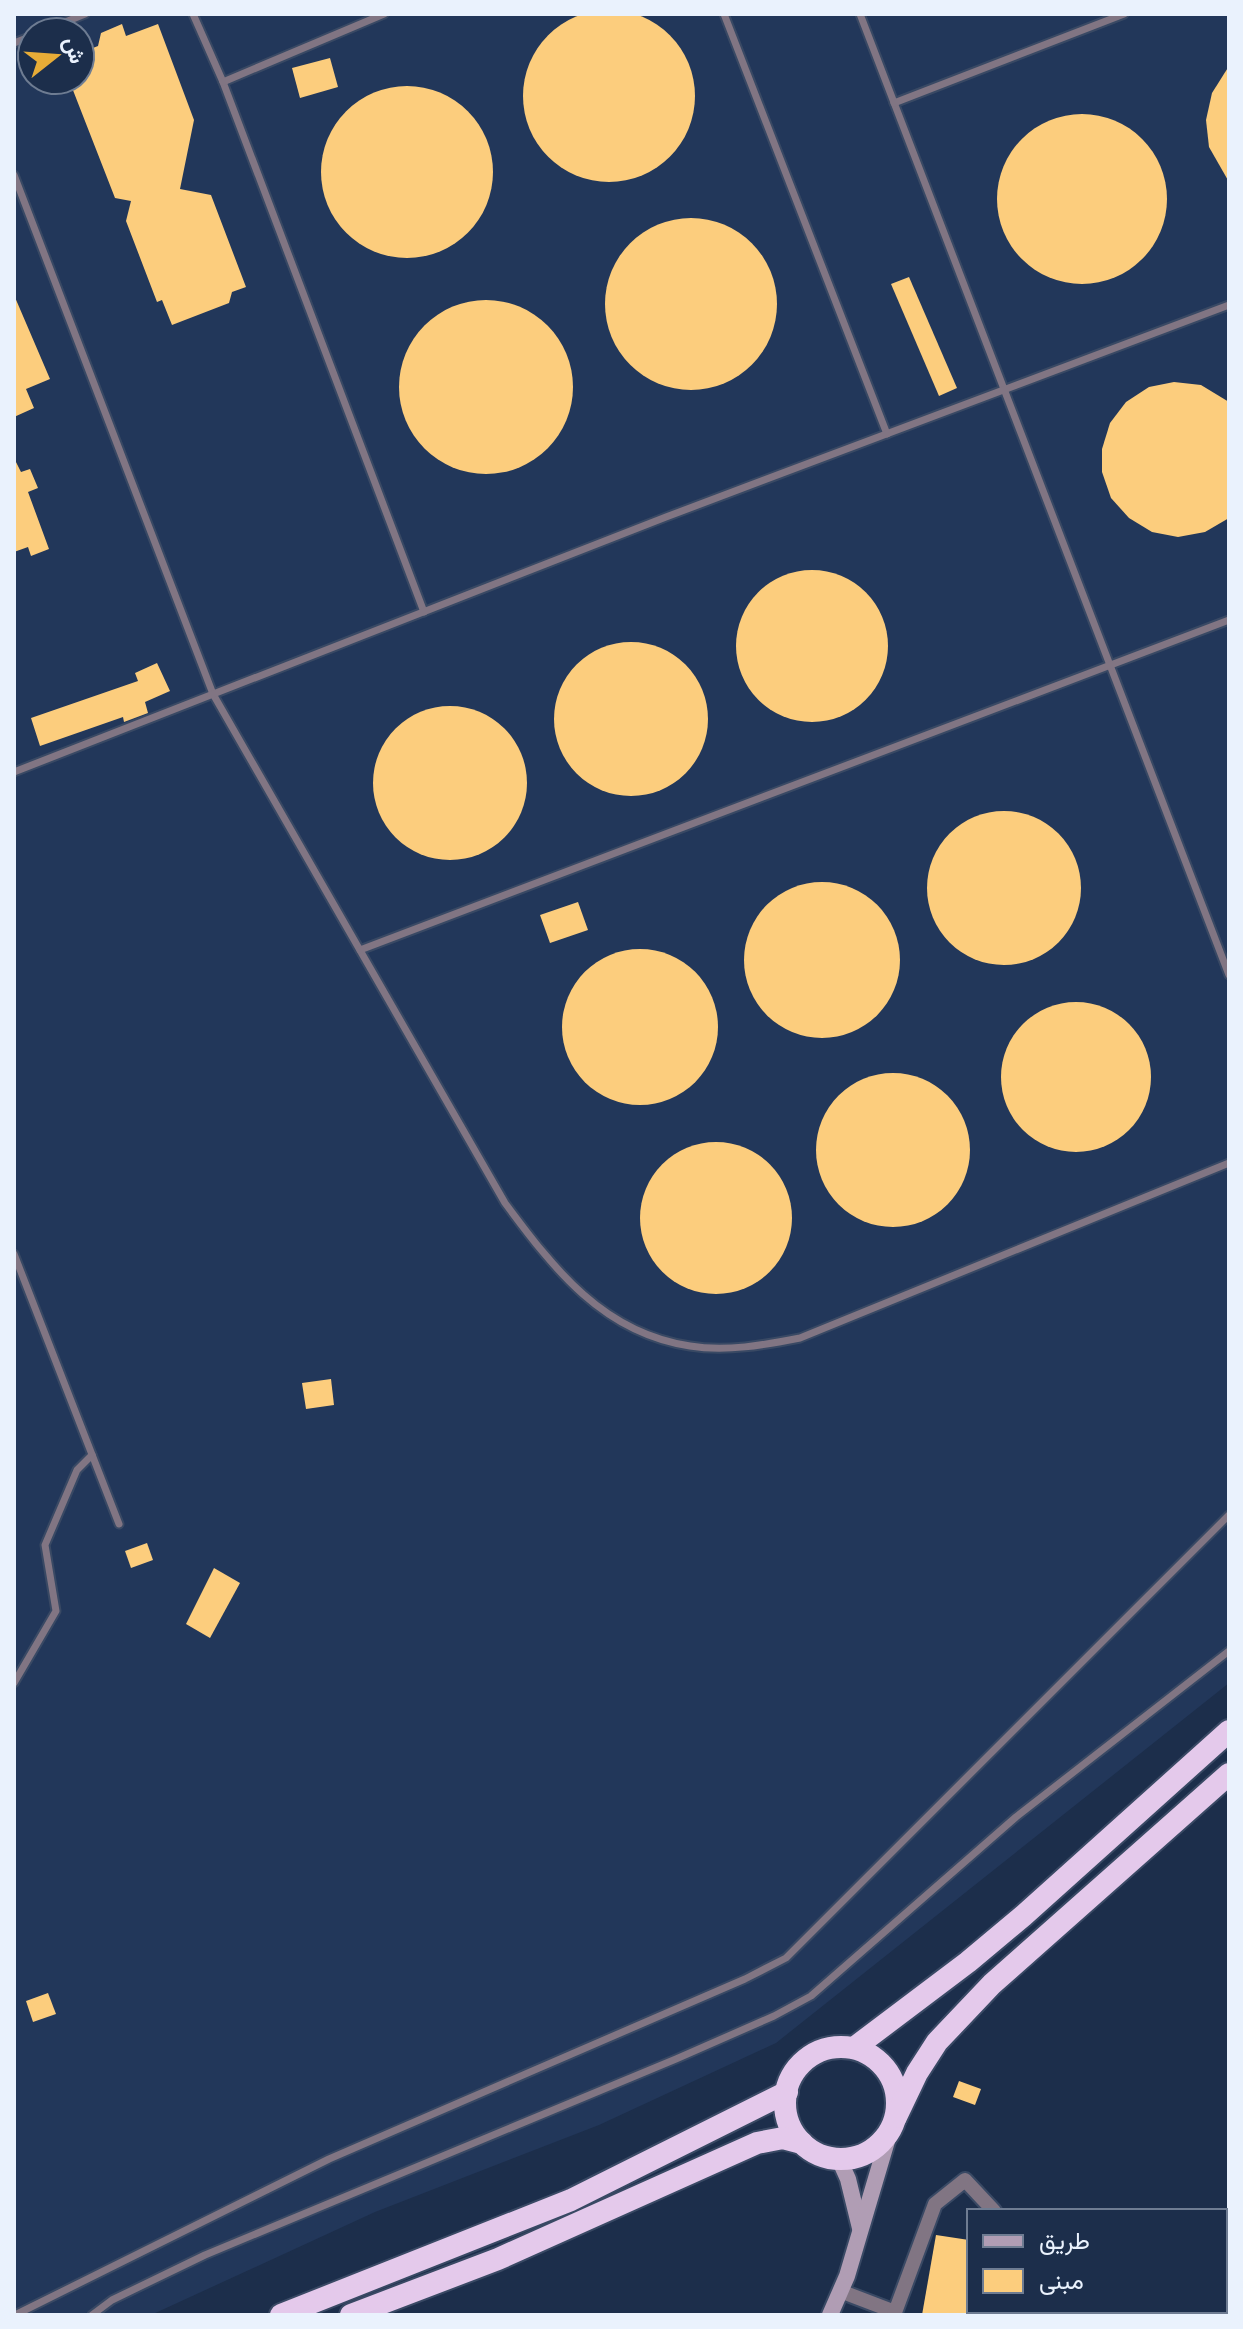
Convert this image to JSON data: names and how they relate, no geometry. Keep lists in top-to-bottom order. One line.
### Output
{"legend":["طريق","مبنى"],"north":"right"}
